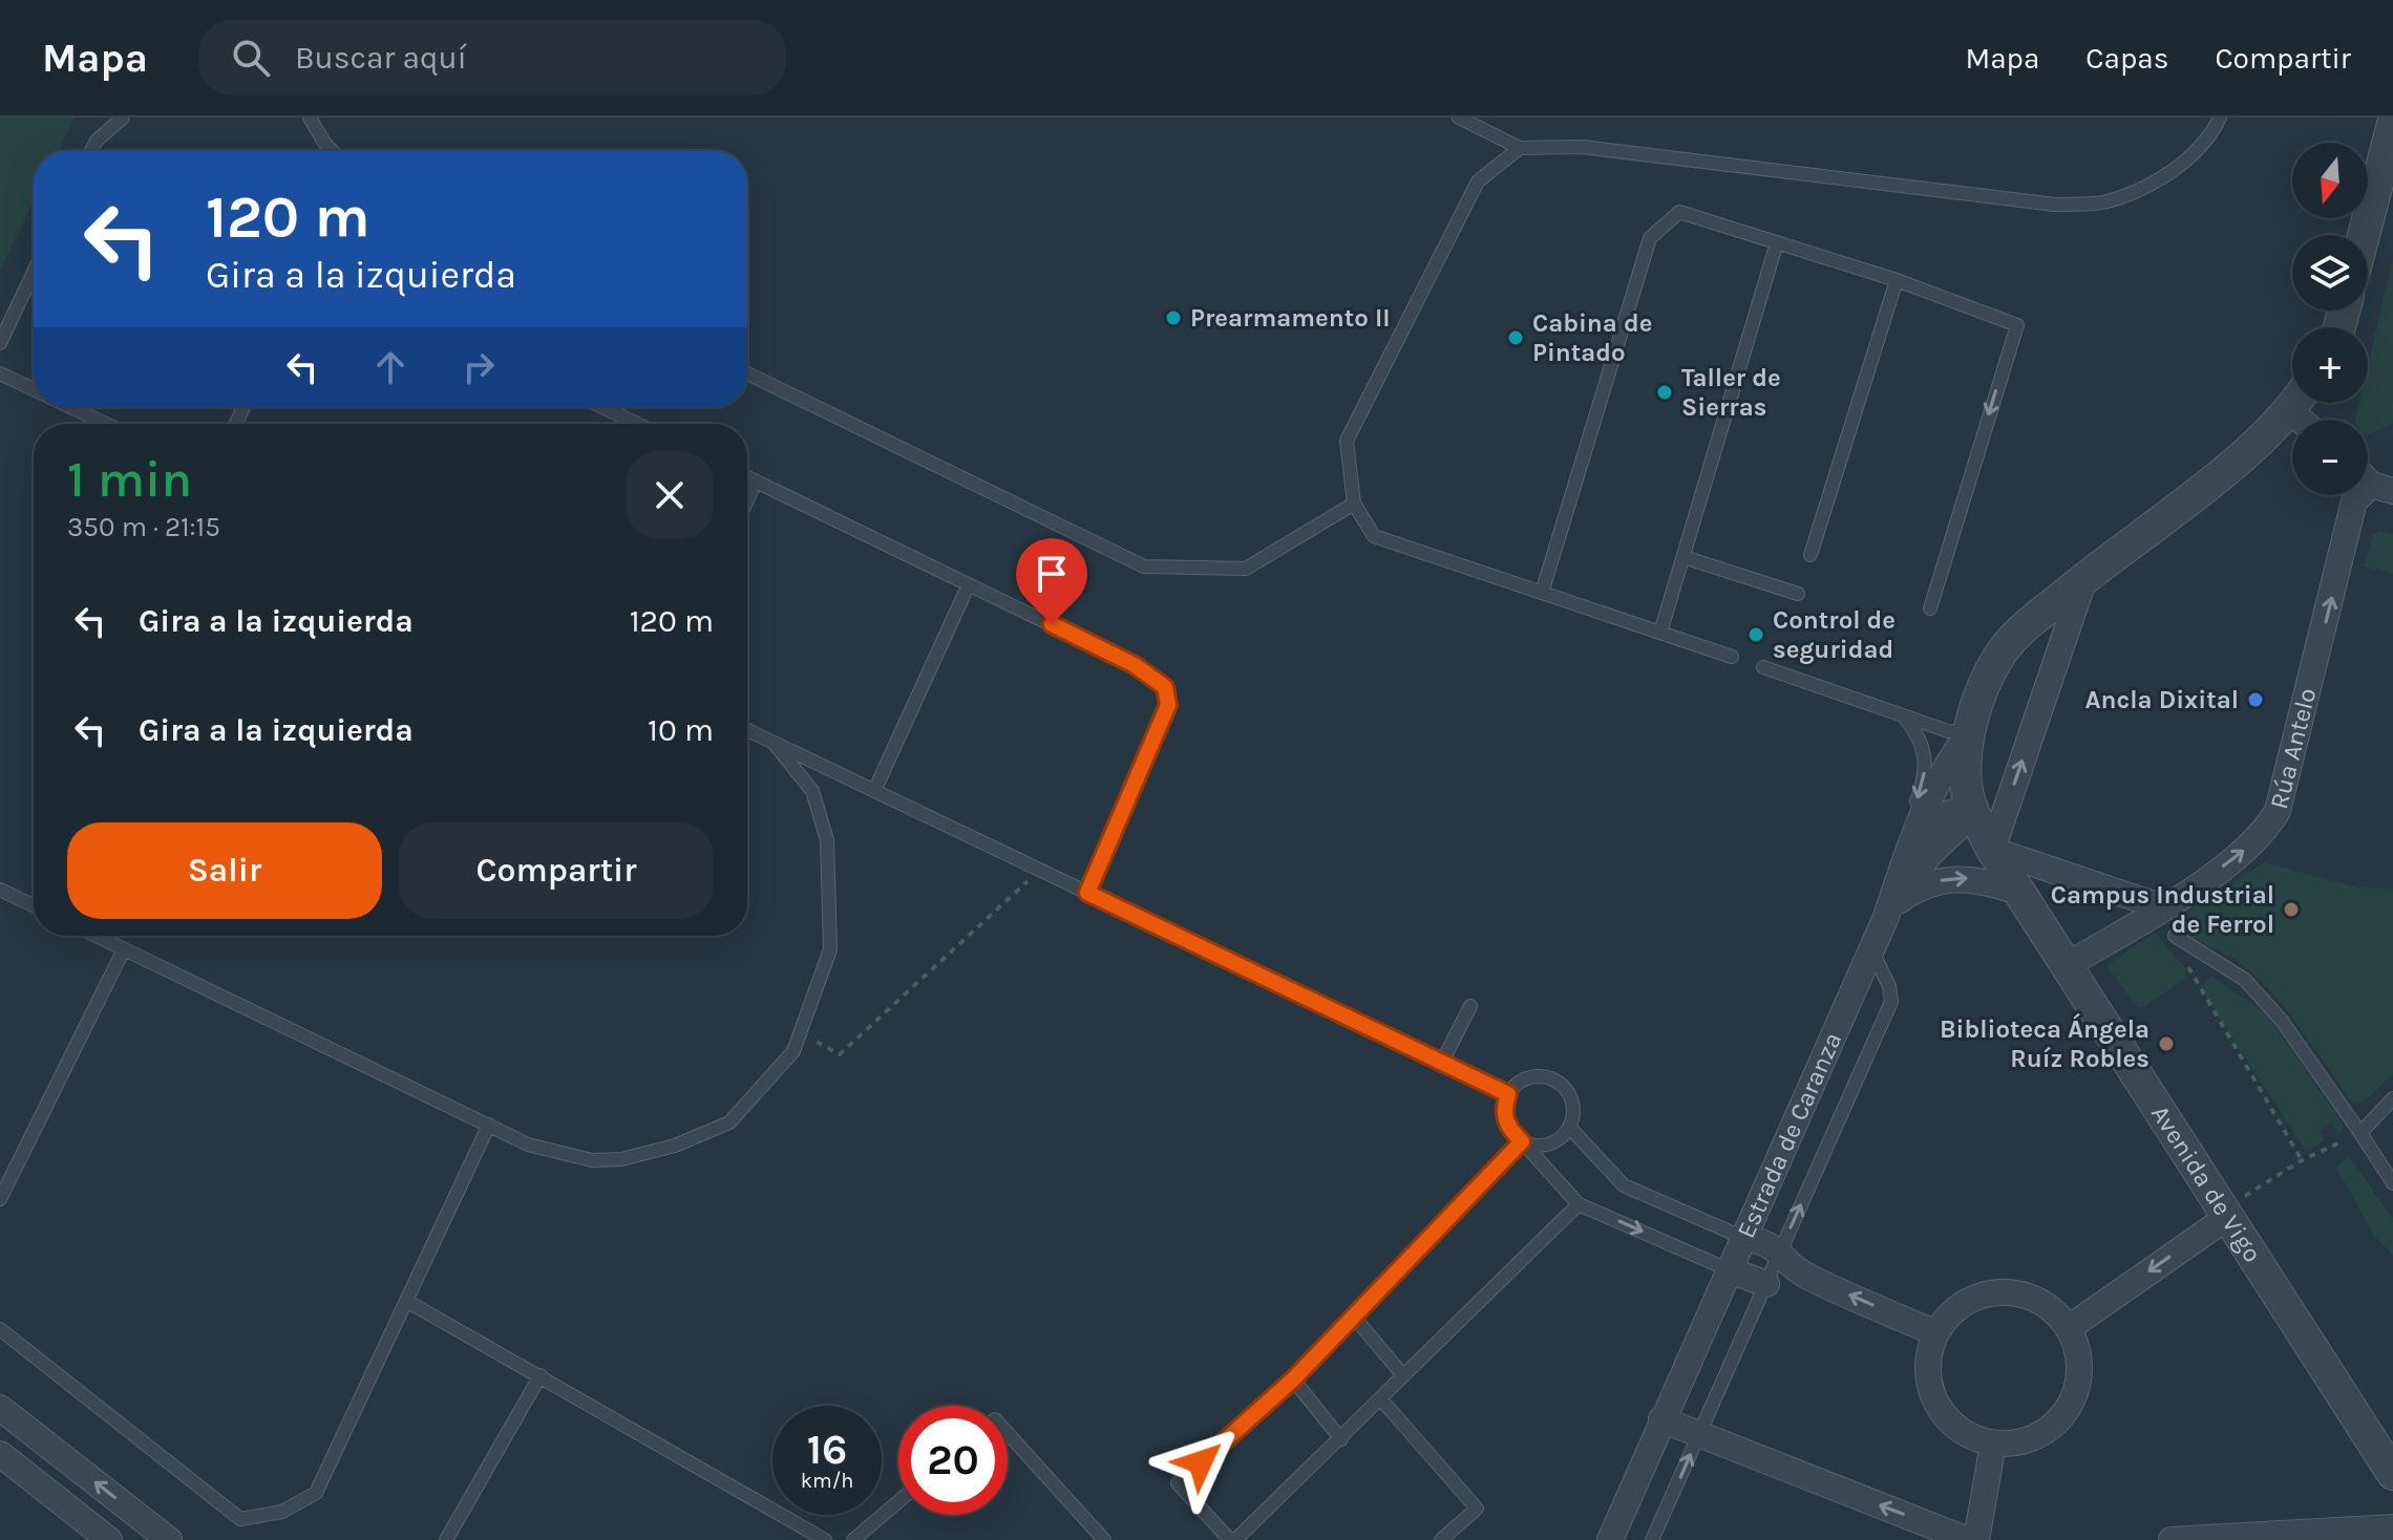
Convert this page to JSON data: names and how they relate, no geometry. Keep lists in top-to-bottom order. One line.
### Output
{"streets":{"street":["Rúa Antelo","Estrada de Caranza","Avenida de Vigo"]},"crossings":[["Rúa Antelo","Avenida de Vigo"],["Estrada de Caranza","Avenida de Vigo"]],"one_way":["Rúa Antelo"],"places":["Prearmamento II","Cabina de Pintado","Taller de Sierras","Control de seguridad","Ancla Dixital","Campus Industrial de Ferrol","Biblioteca Ángela Ruíz Robles"],"north":"bottom","page":{"header":"Mapa","search":"Buscar aquí","nav":["Mapa","Capas","Compartir"],"map_buttons":["+","−"],"turn":["120 m","Gira a la izquierda"],"heading":["1 min","350 m · 21:15"],"list":[{"name":"Gira a la izquierda","value":"120 m"},{"name":"Gira a la izquierda","value":"10 m"}],"buttons":["Salir","Compartir"],"speed":"16 km/h","limit":"20"}}
